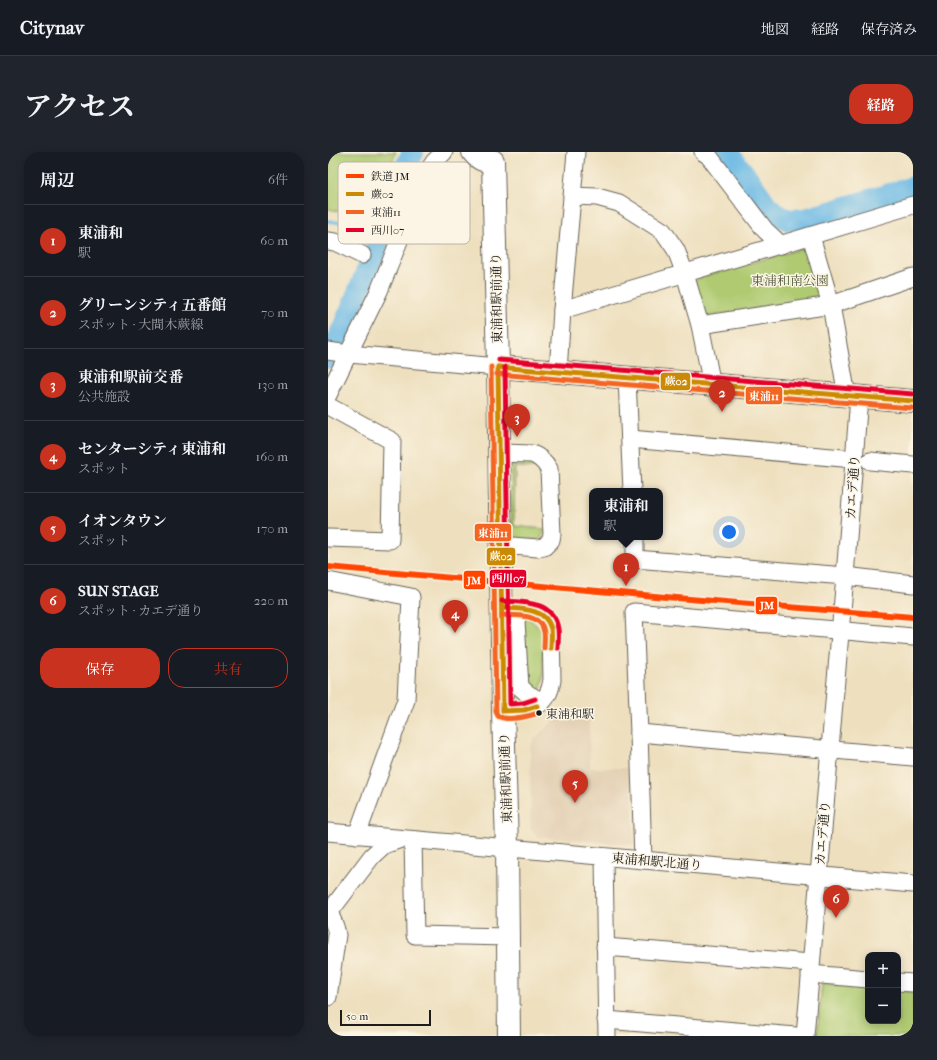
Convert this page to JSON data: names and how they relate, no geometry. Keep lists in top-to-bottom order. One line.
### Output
{"streets":{"main road":["東浦和駅前通り"],"street":["カエデ通り","東浦和駅北通り"]},"crossings":[["東浦和駅前通り","東浦和駅北通り"],["カエデ通り","東浦和駅北通り"]],"parks":["東浦和南公園"],"places":["東浦和駅"],"lines":["transit line 西川07","transit line 蕨02","transit line 東浦11","rail line JM"],"legend":["鉄道 JM","蕨02","東浦11","西川07"],"scale_bar":"50 m","page":{"header":"Citynav","nav":["地図","経路","保存済み"],"title":"アクセス","buttons":["経路",["保存","共有"]],"heading":["周辺","6件"],"list":[{"mark":"1","name":"東浦和","note":"駅","value":"60 m"},{"mark":"2","name":"グリーンシティ五番館","note":"スポット · 大間木蕨線","value":"70 m"},{"mark":"3","name":"東浦和駅前交番","note":"公共施設","value":"130 m"},{"mark":"4","name":"センターシティ東浦和","note":"スポット","value":"160 m"},{"mark":"5","name":"イオンタウン","note":"スポット","value":"170 m"},{"mark":"6","name":"SUN STAGE","note":"スポット · カエデ通り","value":"220 m"}],"pins":["2","3","1","4","5","6"],"popup":["東浦和","駅"],"map_buttons":["+","−"],"scale":"50 m"}}
